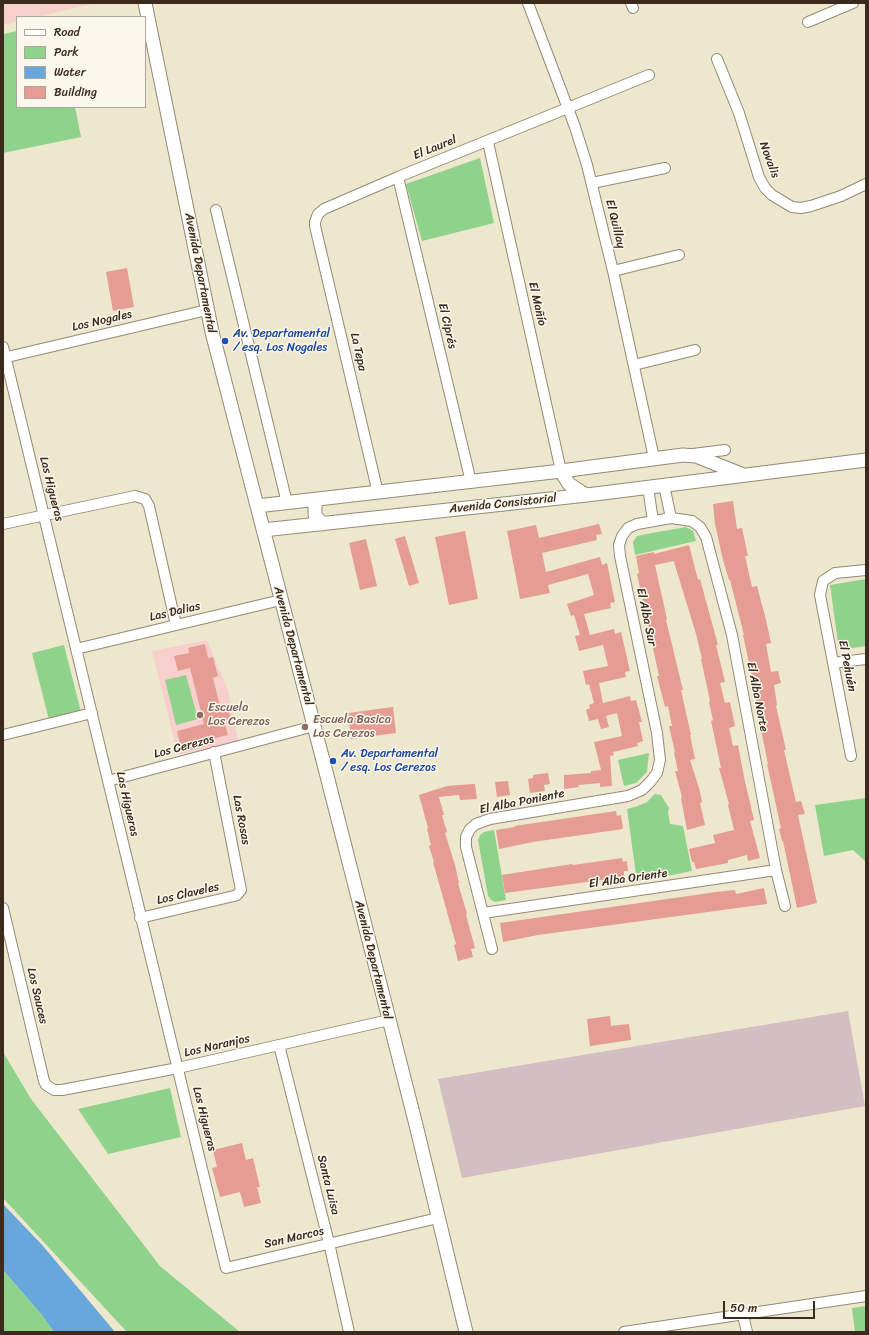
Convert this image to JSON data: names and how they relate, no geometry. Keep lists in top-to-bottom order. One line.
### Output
{"streets":{"street":["El Laurel","Novalis","El Quillay","Avenida Departamental","El Mañío","Los Nogales","El Ciprés","La Tepa","Las Higueras","Avenida Consistorial","Las Dalias","El Alba Sur","El Pehuén","El Alba Norte","Los Cerezos","El Alba Poniente","Las Rosas","El Alba Oriente","Los Claveles","Los Sauces","Los Naranjos","Santa Luisa","San Marcos"]},"crossings":[["El Laurel","El Quillay"],["El Laurel","El Mañío"],["El Laurel","El Ciprés"],["El Laurel","La Tepa"],["Avenida Departamental","Los Nogales"],["Avenida Departamental","Avenida Consistorial"],["Avenida Departamental","Las Dalias"],["Avenida Departamental","Los Cerezos"],["Avenida Departamental","Los Naranjos"],["Avenida Departamental","San Marcos"],["Los Nogales","Las Higueras"],["Las Higueras","Las Dalias"],["Las Higueras","Los Cerezos"],["Las Higueras","Los Claveles"],["Las Higueras","Los Naranjos"],["Las Higueras","San Marcos"],["El Alba Sur","El Alba Norte"],["El Alba Sur","El Alba Poniente"],["El Alba Norte","El Alba Oriente"],["Los Cerezos","Las Rosas"],["El Alba Poniente","El Alba Oriente"],["Las Rosas","Los Claveles"],["Los Sauces","Los Naranjos"],["Los Naranjos","Santa Luisa"],["Santa Luisa","San Marcos"]],"places":["Av. Departamental / esq. Los Nogales","Escuela Los Cerezos","Escuela Basica Los Cerezos","Av. Departamental / esq. Los Cerezos"],"legend":["Road","Park","Water","Building"],"scale_bar":"50 m"}
